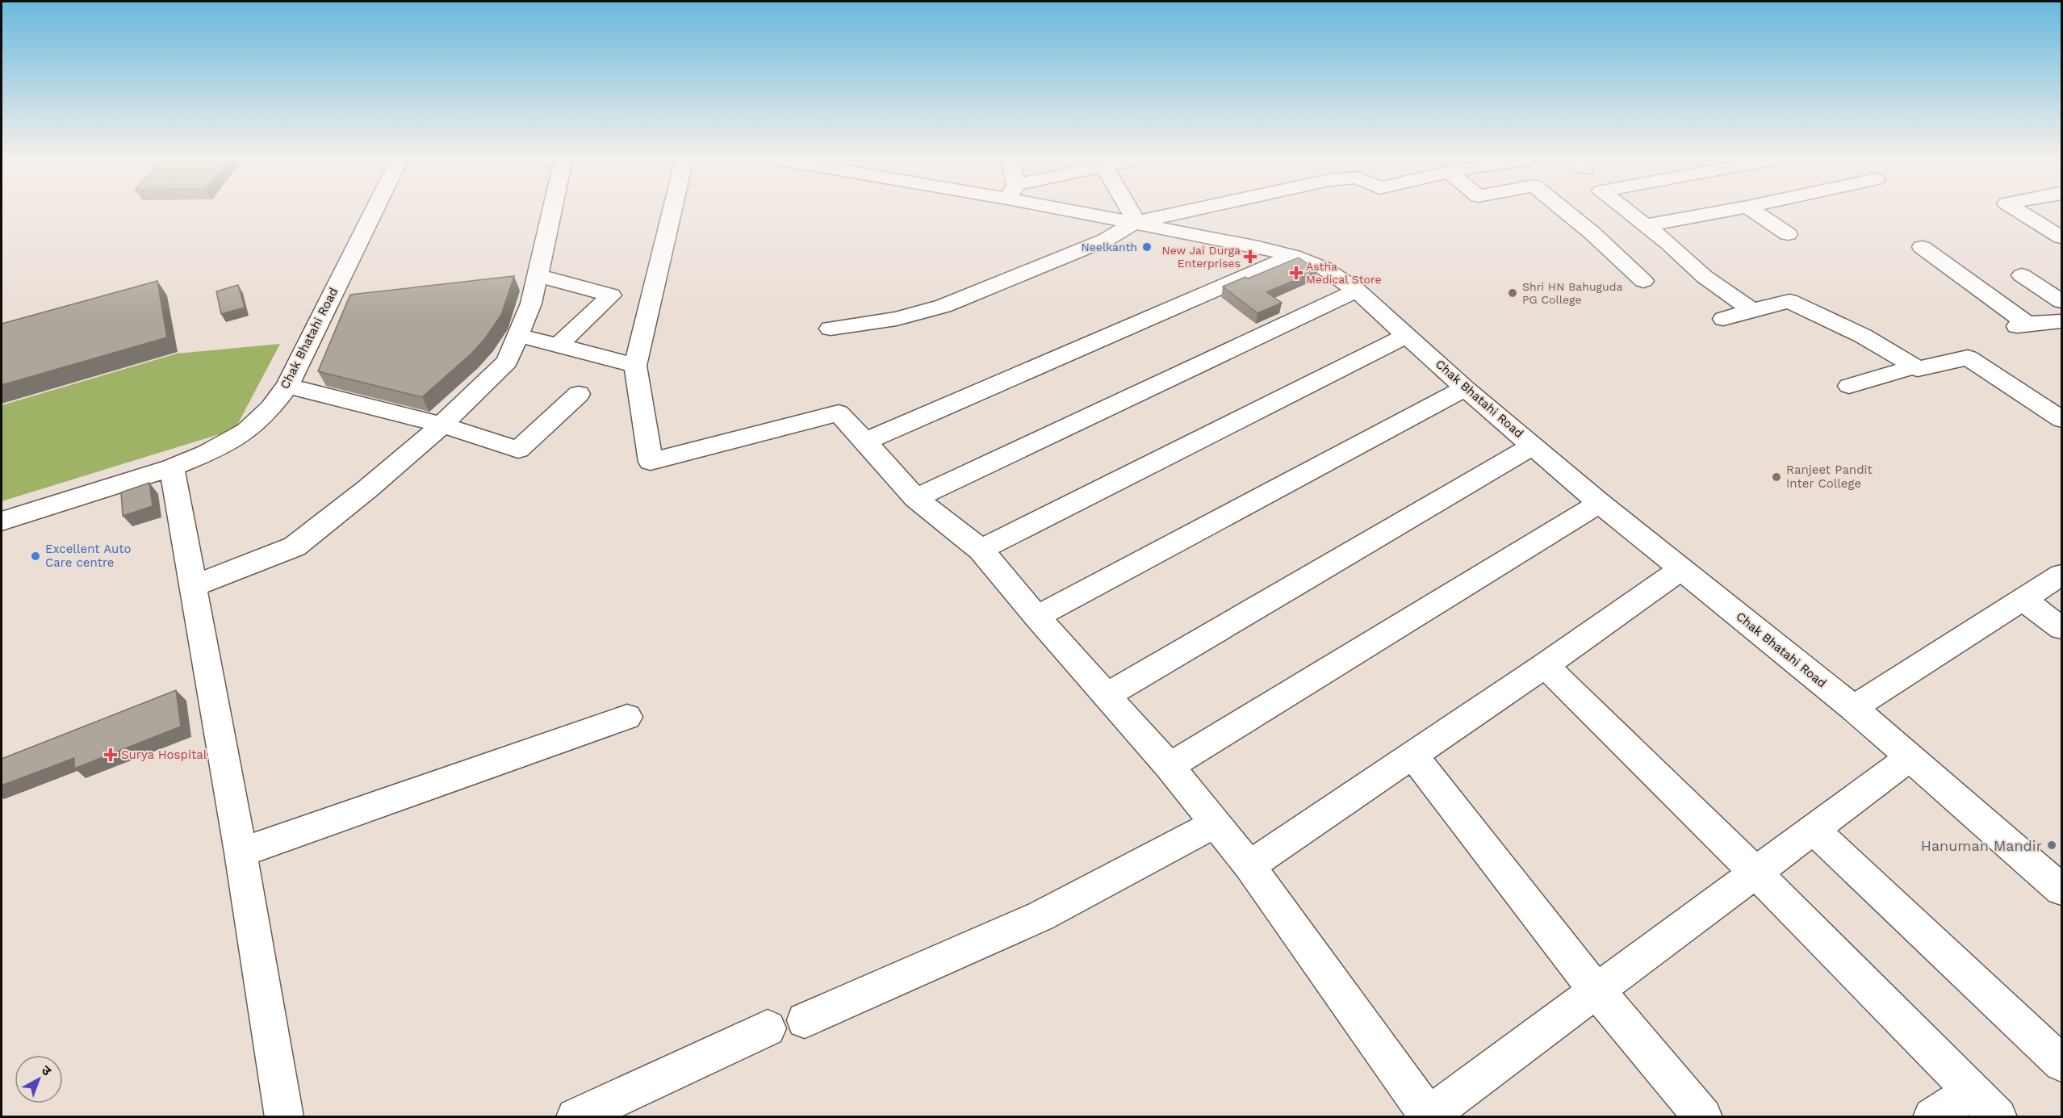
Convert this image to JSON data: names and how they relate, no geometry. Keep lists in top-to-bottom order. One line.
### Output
{"streets":{"street":["Chak Bhatahi Road"]},"places":{"other":["Neelkanth","Shri HN Bahuguda PG College","Ranjeet Pandit Inter College","Excellent Auto Care centre","Hanuman Mandir"],"health":["New Jai Durga Enterprises","Astha Medical Store","Surya Hospital"]},"north":"top right"}
